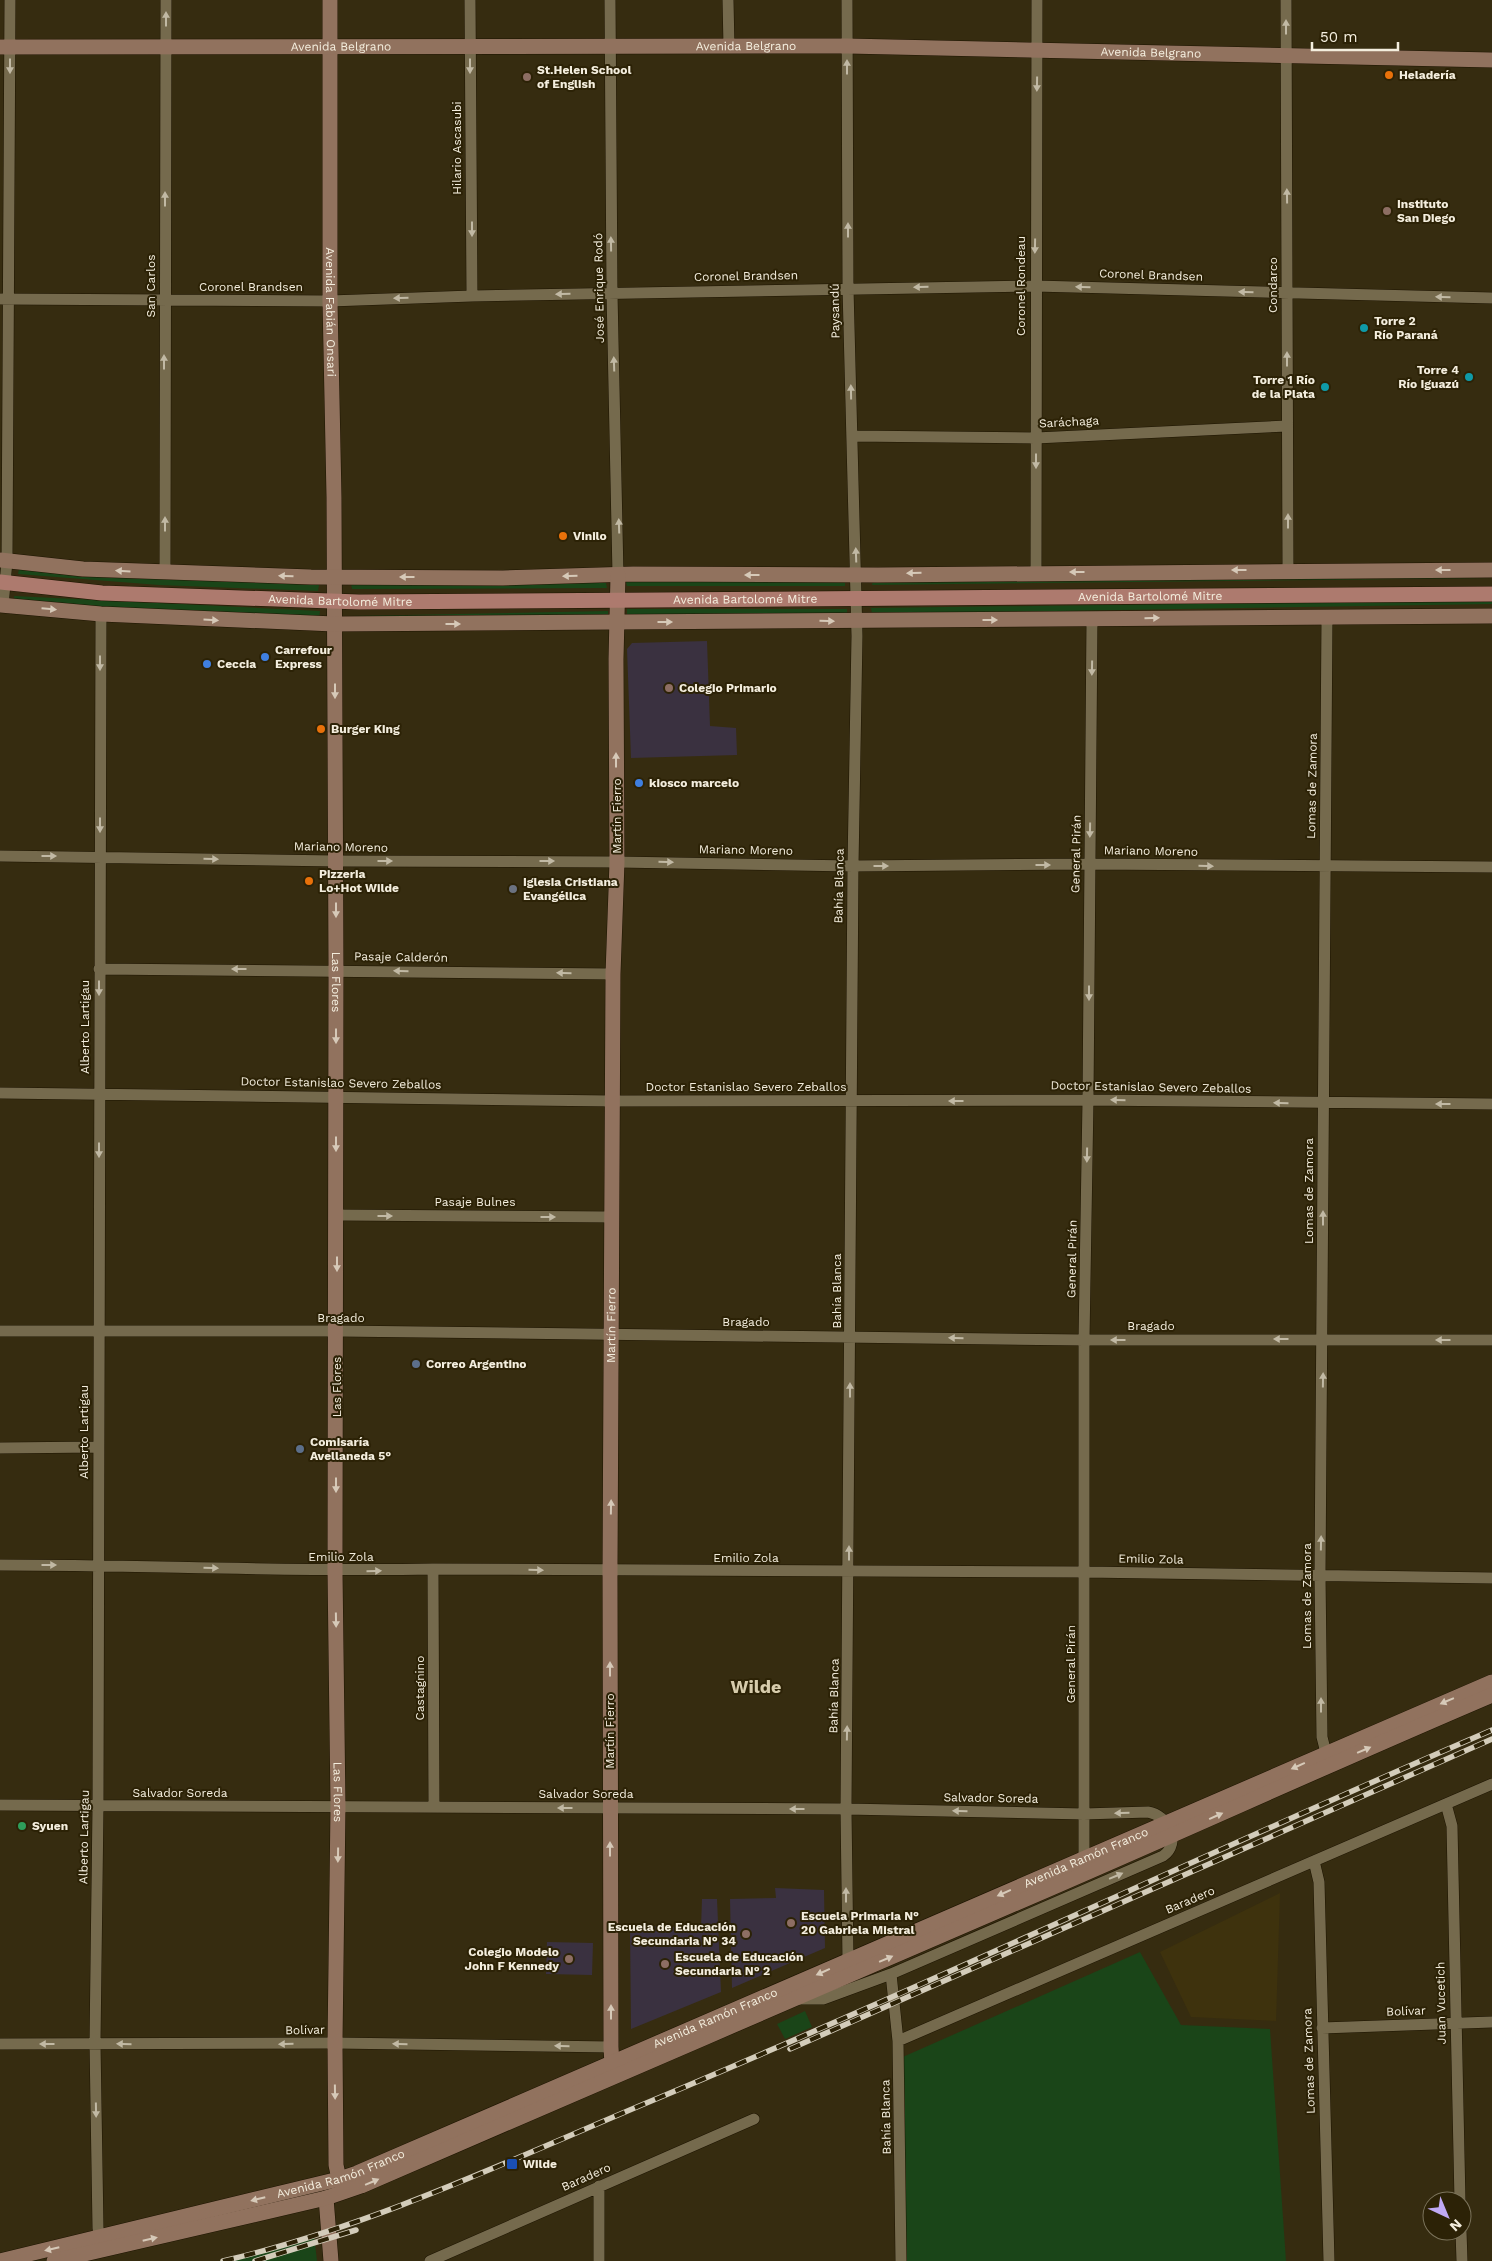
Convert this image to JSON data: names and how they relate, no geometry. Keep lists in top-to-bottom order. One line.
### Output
{"streets":{"main road":["Avenida Bartolomé Mitre"],"street":["Avenida Belgrano","Hilario Ascasubi","Coronel Brandsen","Condarco","San Carlos","Coronel Rondeau","José Enrique Rodó","Paysandú","Avenida Fabián Onsari","Saráchaga","Lomas de Zamora","Martín Fierro","Mariano Moreno","General Pirán","Bahía Blanca","Pasaje Calderón","Las Flores","Alberto Lartigau","Doctor Estanislao Severo Zeballos","Pasaje Bulnes","Bragado","Emilio Zola","Castagnino","Salvador Soreda","Avenida Ramón Franco","Baradero","Juan Vucetich","Bolívar"]},"crossings":[["Avenida Belgrano","Hilario Ascasubi"],["Avenida Belgrano","Condarco"],["Avenida Belgrano","San Carlos"],["Avenida Belgrano","Coronel Rondeau"],["Avenida Belgrano","José Enrique Rodó"],["Avenida Belgrano","Paysandú"],["Avenida Belgrano","Avenida Fabián Onsari"],["Hilario Ascasubi","Coronel Brandsen"],["Coronel Brandsen","Condarco"],["Coronel Brandsen","San Carlos"],["Coronel Brandsen","Coronel Rondeau"],["Coronel Brandsen","José Enrique Rodó"],["Coronel Brandsen","Paysandú"],["Coronel Brandsen","Avenida Fabián Onsari"],["Condarco","Saráchaga"],["Condarco","Avenida Bartolomé Mitre"],["San Carlos","Avenida Bartolomé Mitre"],["Coronel Rondeau","Saráchaga"],["Coronel Rondeau","Avenida Bartolomé Mitre"],["José Enrique Rodó","Avenida Bartolomé Mitre"],["José Enrique Rodó","Martín Fierro"],["Paysandú","Saráchaga"],["Paysandú","Avenida Bartolomé Mitre"],["Paysandú","Bahía Blanca"],["Avenida Fabián Onsari","Avenida Bartolomé Mitre"],["Avenida Fabián Onsari","Las Flores"],["Avenida Bartolomé Mitre","Lomas de Zamora"],["Avenida Bartolomé Mitre","Martín Fierro"],["Avenida Bartolomé Mitre","General Pirán"],["Avenida Bartolomé Mitre","Bahía Blanca"],["Avenida Bartolomé Mitre","Las Flores"],["Avenida Bartolomé Mitre","Alberto Lartigau"],["Lomas de Zamora","Mariano Moreno"],["Lomas de Zamora","Doctor Estanislao Severo Zeballos"],["Lomas de Zamora","Bragado"],["Lomas de Zamora","Emilio Zola"],["Lomas de Zamora","Avenida Ramón Franco"],["Lomas de Zamora","Baradero"],["Lomas de Zamora","Bolívar"],["Martín Fierro","Mariano Moreno"],["Martín Fierro","Pasaje Calderón"],["Martín Fierro","Doctor Estanislao Severo Zeballos"],["Martín Fierro","Pasaje Bulnes"],["Martín Fierro","Bragado"],["Martín Fierro","Emilio Zola"],["Martín Fierro","Salvador Soreda"],["Martín Fierro","Avenida Ramón Franco"],["Martín Fierro","Bolívar"],["Mariano Moreno","General Pirán"],["Mariano Moreno","Bahía Blanca"],["Mariano Moreno","Las Flores"],["Mariano Moreno","Alberto Lartigau"],["General Pirán","Doctor Estanislao Severo Zeballos"],["General Pirán","Bragado"],["General Pirán","Emilio Zola"],["General Pirán","Salvador Soreda"],["General Pirán","Avenida Ramón Franco"],["Bahía Blanca","Doctor Estanislao Severo Zeballos"],["Bahía Blanca","Bragado"],["Bahía Blanca","Emilio Zola"],["Bahía Blanca","Salvador Soreda"],["Bahía Blanca","Avenida Ramón Franco"],["Bahía Blanca","Baradero"],["Pasaje Calderón","Las Flores"],["Pasaje Calderón","Alberto Lartigau"],["Las Flores","Doctor Estanislao Severo Zeballos"],["Las Flores","Pasaje Bulnes"],["Las Flores","Bragado"],["Las Flores","Emilio Zola"],["Las Flores","Salvador Soreda"],["Las Flores","Avenida Ramón Franco"],["Las Flores","Bolívar"],["Alberto Lartigau","Doctor Estanislao Severo Zeballos"],["Alberto Lartigau","Bragado"],["Alberto Lartigau","Emilio Zola"],["Alberto Lartigau","Salvador Soreda"],["Alberto Lartigau","Avenida Ramón Franco"],["Alberto Lartigau","Bolívar"],["Emilio Zola","Castagnino"],["Castagnino","Salvador Soreda"],["Salvador Soreda","Avenida Ramón Franco"],["Baradero","Juan Vucetich"],["Juan Vucetich","Bolívar"]],"one_way":["Hilario Ascasubi","Coronel Brandsen","Condarco","San Carlos","Coronel Rondeau","José Enrique Rodó","Paysandú","Lomas de Zamora","Martín Fierro","Mariano Moreno","General Pirán","Bahía Blanca","Pasaje Calderón","Las Flores","Alberto Lartigau","Doctor Estanislao Severo Zeballos","Pasaje Bulnes","Bragado","Emilio Zola","Salvador Soreda","Bolívar"],"districts":["Wilde"],"places":{"other":["Heladería","St.Helen School of English","Instituto San Diego","Torre 2 Río Paraná","Torre 4 Río Iguazú","Torre 1 Río de la Plata","Vinilo","Carrefour Express","Ceccia","Colegio Primario","Burger King","kiosco marcelo","Pizzeria Lo+Hot Wilde","Iglesia Cristiana Evangélica","Correo Argentino","Comisaría Avellaneda 5°","Syuen","Escuela Primaria N° 20 Gabriela Mistral","Escuela de Educación Secundaria N° 34","Colegio Modelo John F Kennedy","Escuela de Educación Secundaria N° 2"],"transit":["Wilde"]},"scale_bar":"50 m","north":"bottom right"}
